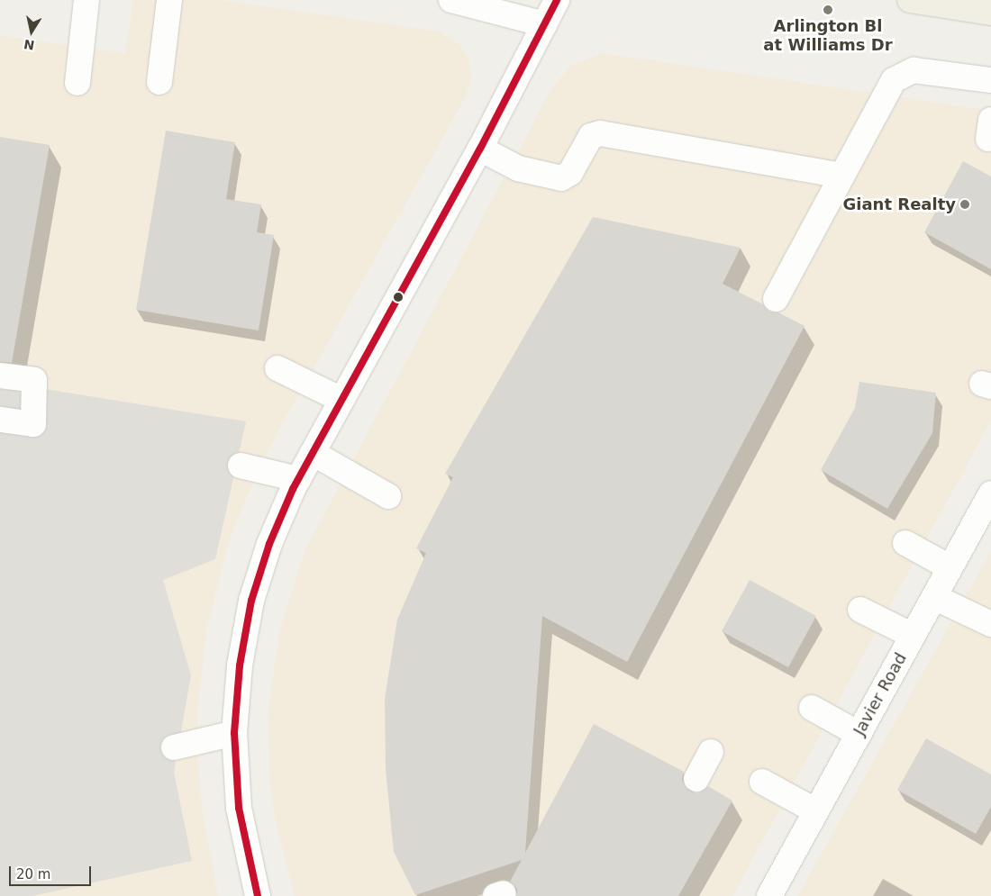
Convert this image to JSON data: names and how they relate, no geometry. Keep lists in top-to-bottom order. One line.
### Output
{"streets":{"street":["Javier Road"]},"places":["Arlington Bl at Williams Dr","Giant Realty"],"scale_bar":"20 m","north":"bottom"}
